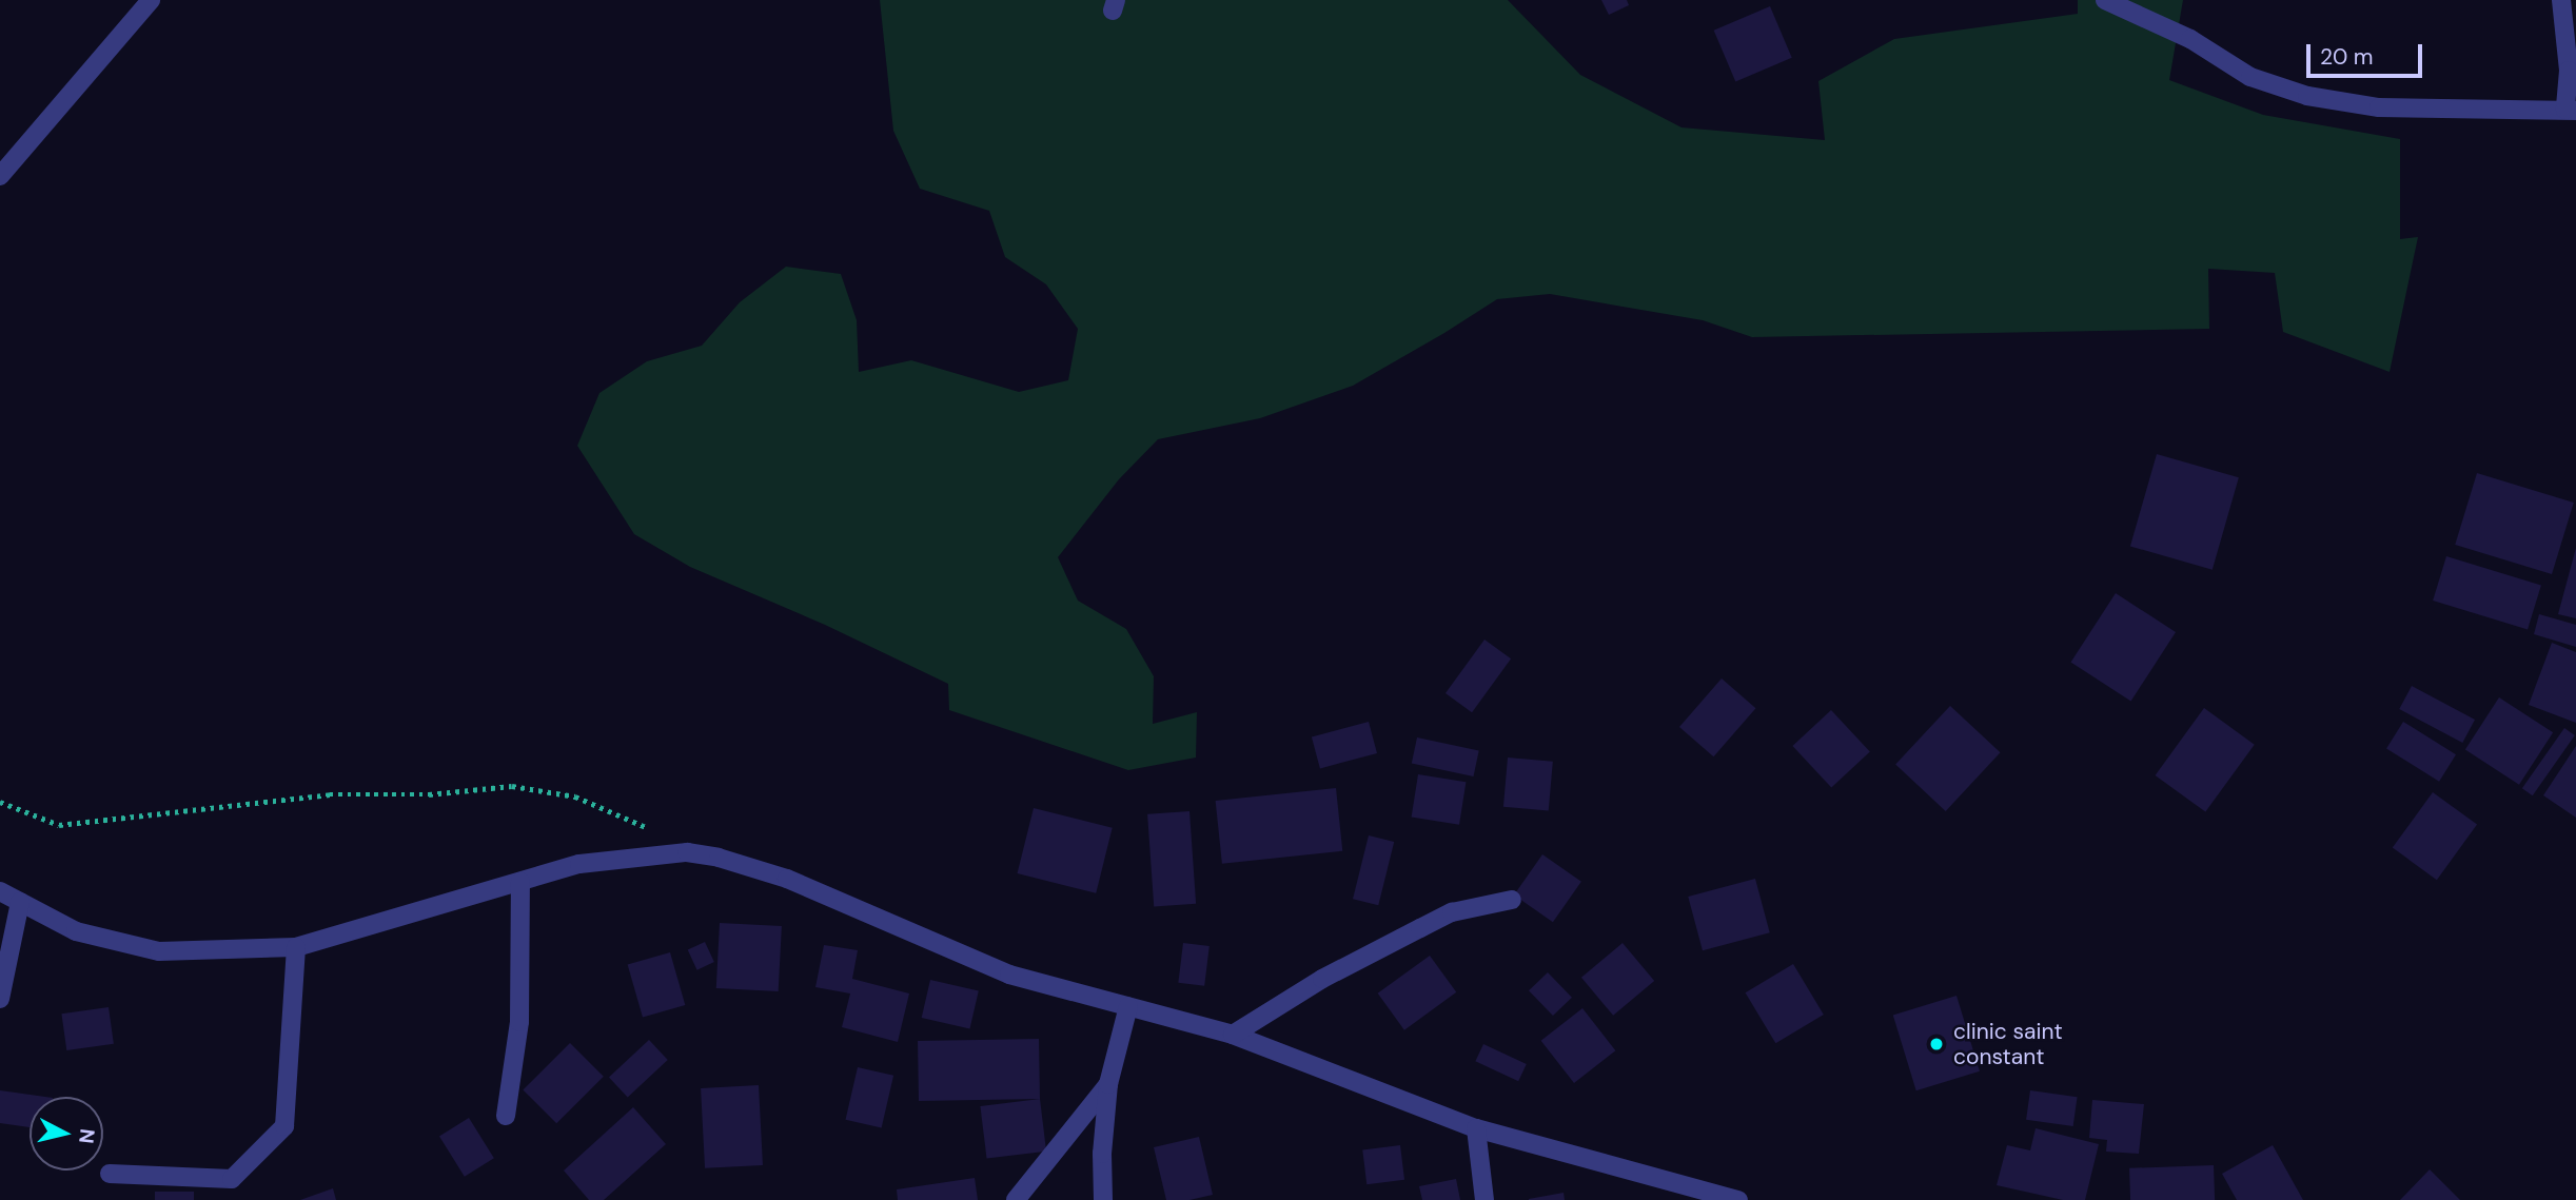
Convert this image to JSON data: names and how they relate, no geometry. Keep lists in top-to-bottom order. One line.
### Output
{"places":["clinic saint constant"],"scale_bar":"20 m","north":"right"}
